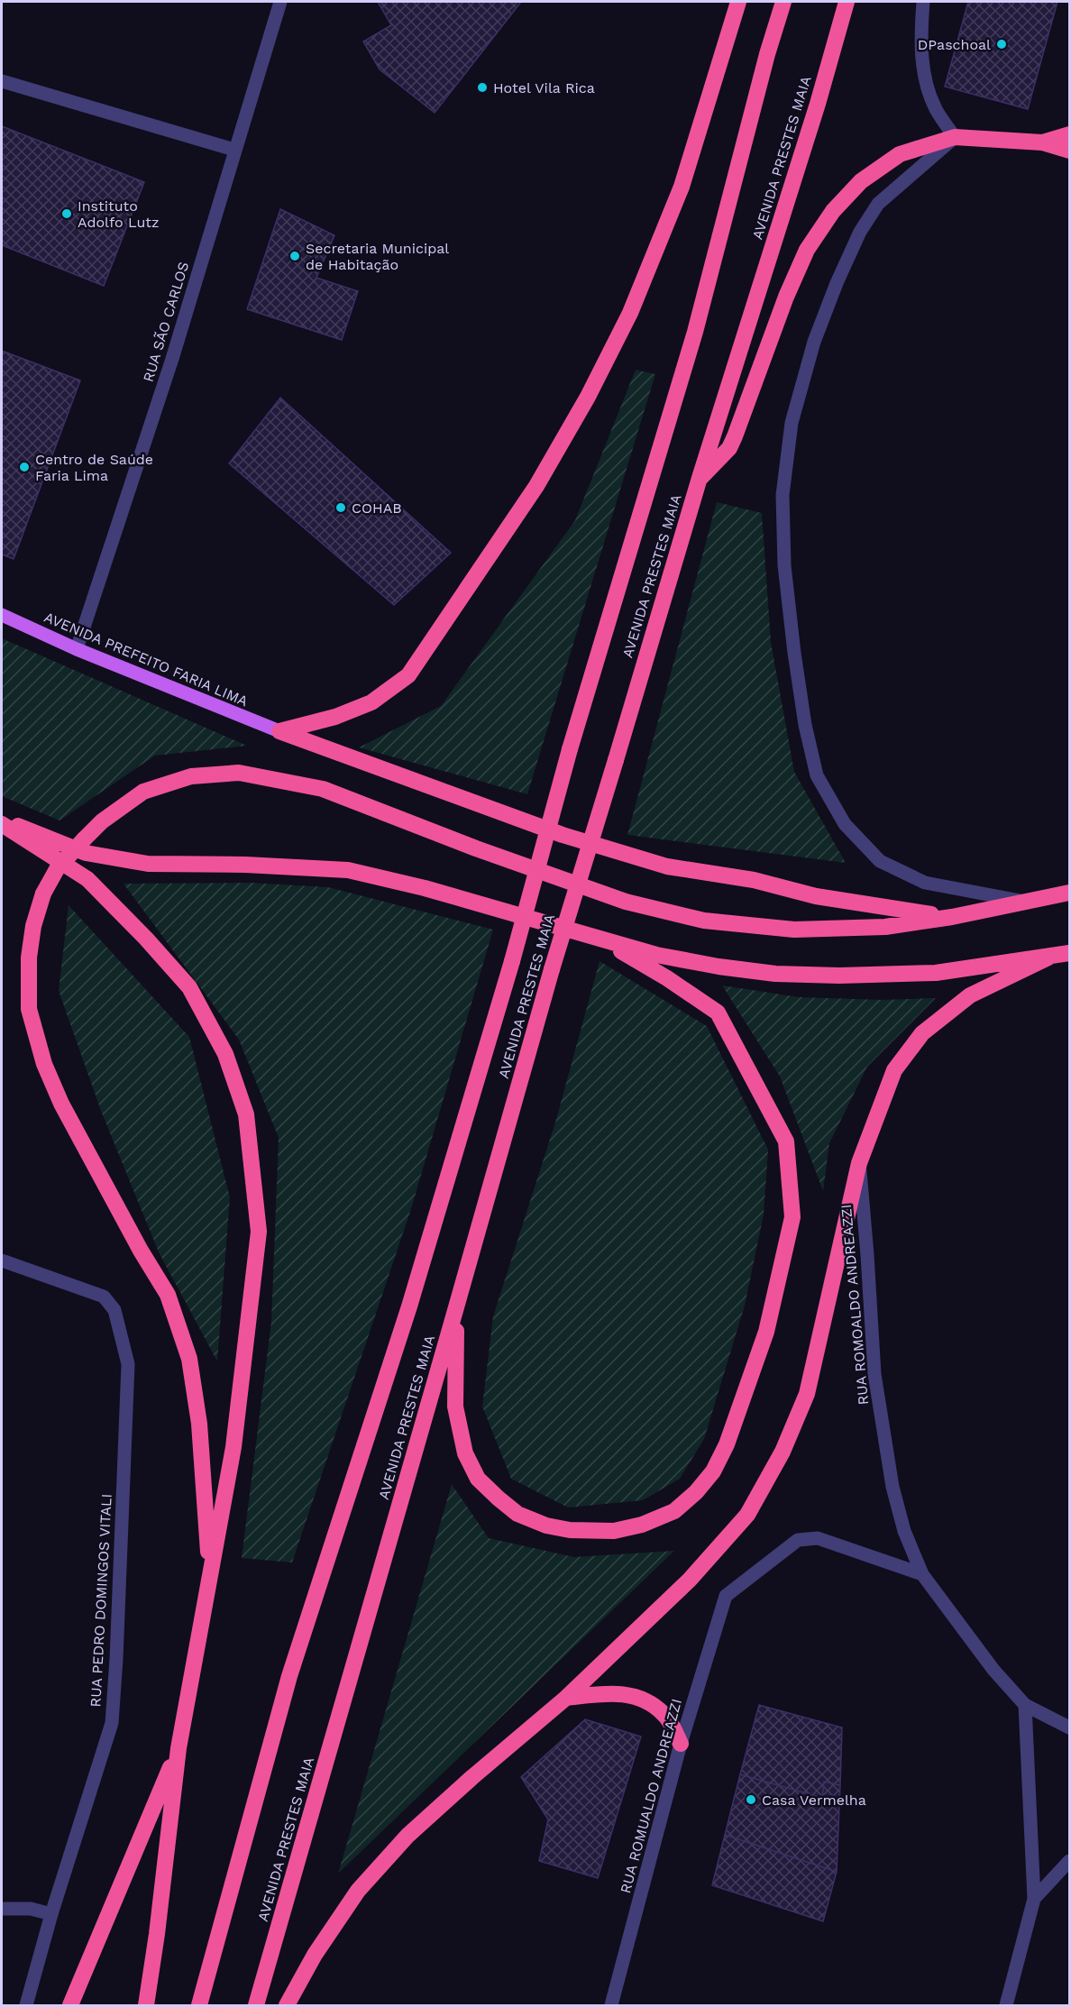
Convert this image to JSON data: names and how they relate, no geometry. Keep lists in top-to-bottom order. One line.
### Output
{"streets":{"highway":["AVENIDA PRESTES MAIA"],"main road":["AVENIDA PREFEITO FARIA LIMA"],"street":["RUA SÃO CARLOS","RUA ROMOALDO ANDREAZZI","RUA PEDRO DOMINGOS VITALI","RUA ROMUALDO ANDREAZZI"]},"crossings":[["RUA SÃO CARLOS","AVENIDA PREFEITO FARIA LIMA"],["RUA ROMOALDO ANDREAZZI","RUA ROMUALDO ANDREAZZI"]],"places":["DPaschoal","Hotel Vila Rica","Instituto Adolfo Lutz","Secretaria Municipal de Habitação","Centro de Saúde Faria Lima","COHAB","Casa Vermelha"]}
